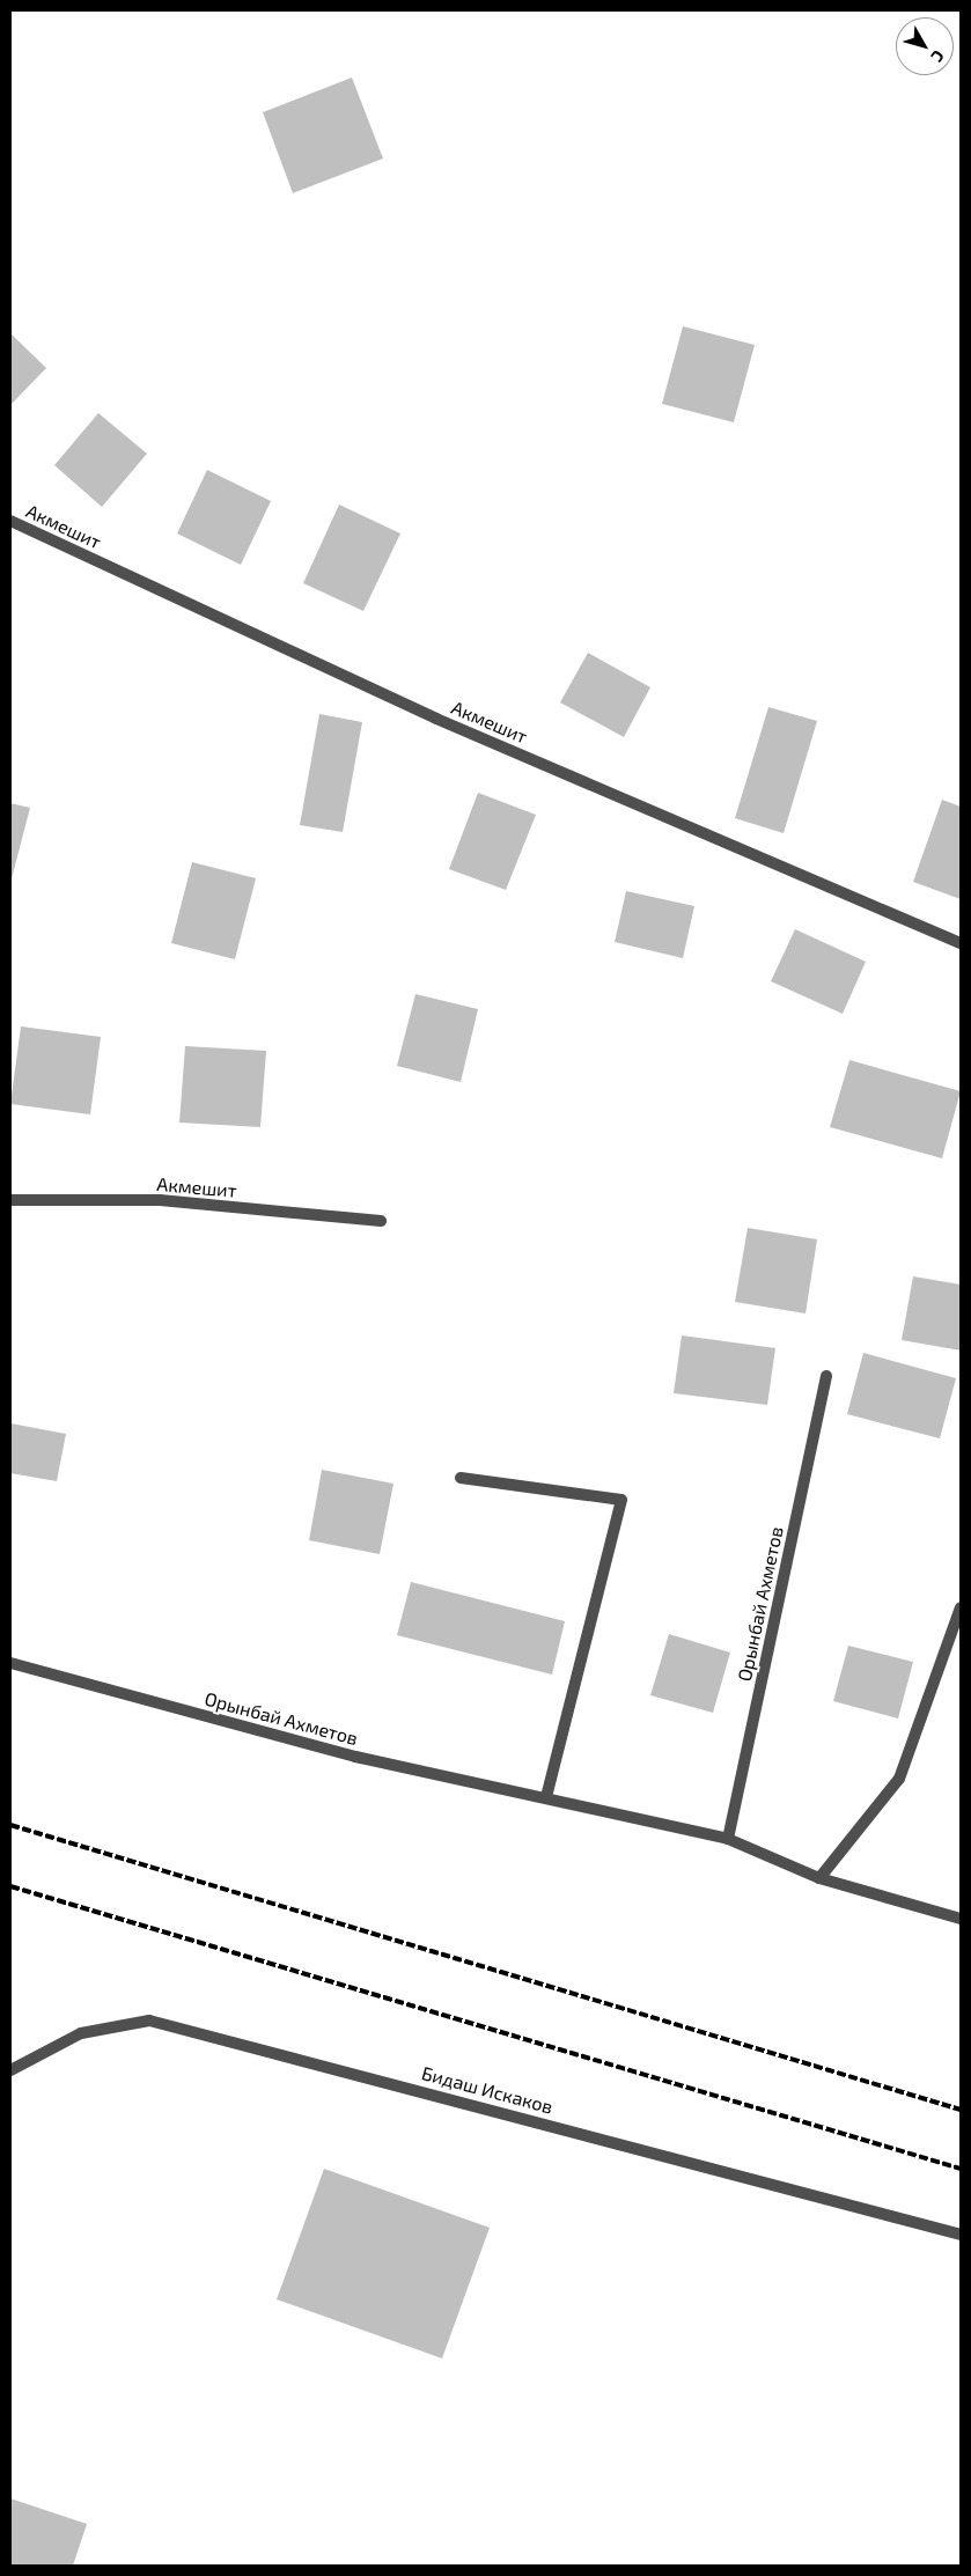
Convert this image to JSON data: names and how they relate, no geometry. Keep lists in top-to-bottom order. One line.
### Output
{"streets":{"street":["Акмешит","Орынбай Ахметов","Бидаш Искаков"]},"north":"bottom right"}
